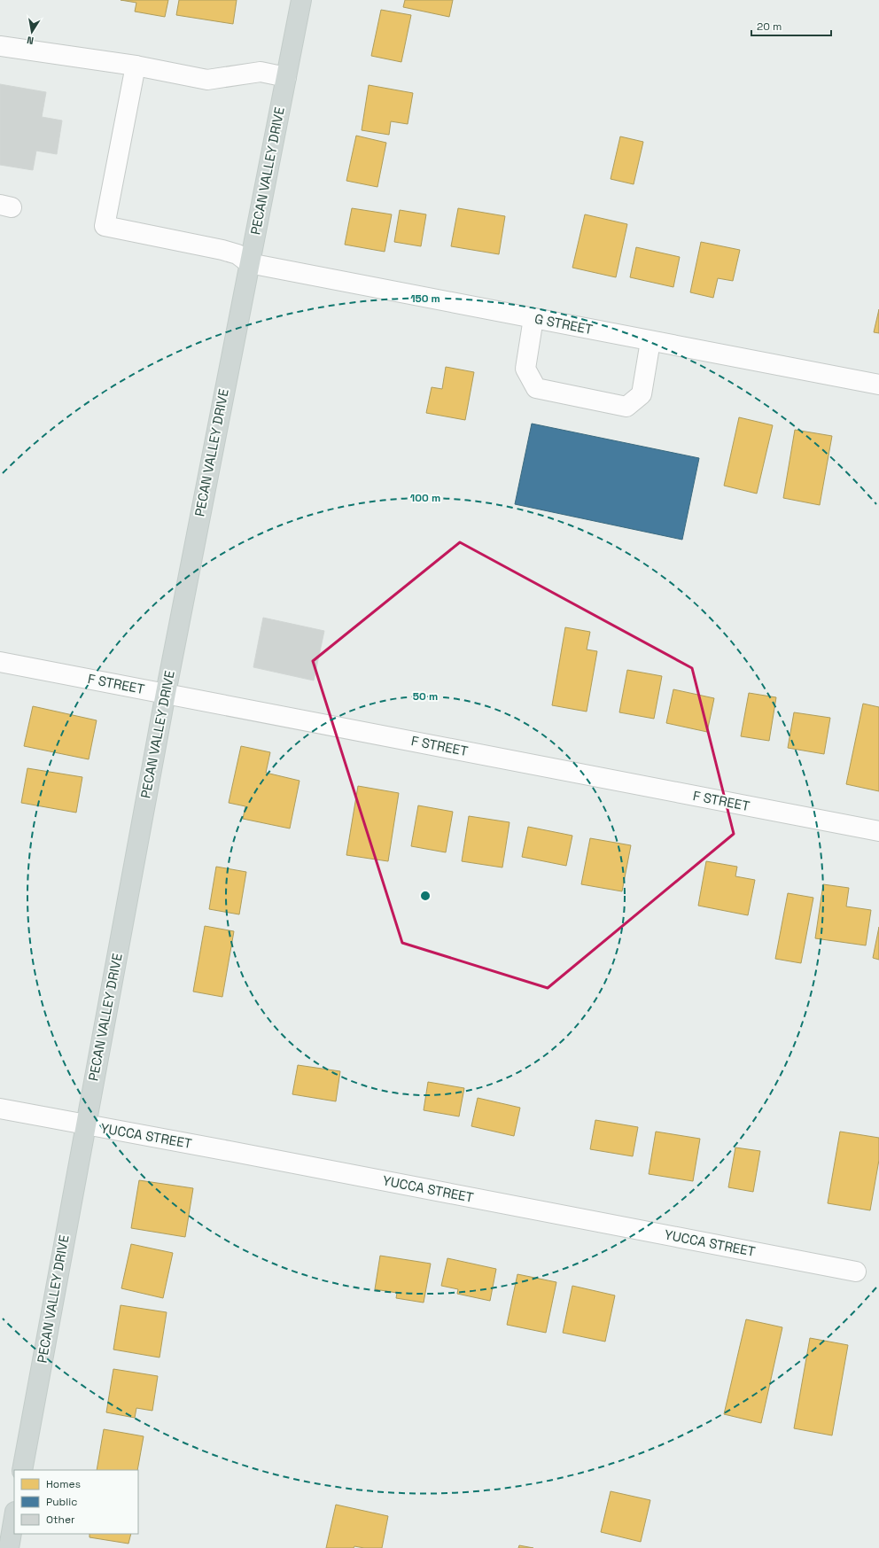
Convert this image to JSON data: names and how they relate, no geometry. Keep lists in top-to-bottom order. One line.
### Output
{"streets":{"main road":["PECAN VALLEY DRIVE"],"street":["G STREET","F STREET","YUCCA STREET"]},"crossings":[["PECAN VALLEY DRIVE","G STREET"],["PECAN VALLEY DRIVE","F STREET"],["PECAN VALLEY DRIVE","YUCCA STREET"]],"legend":["Homes","Public","Other"],"scale_bar":"20 m","north":"bottom","rings":["150 m","100 m","50 m"]}
